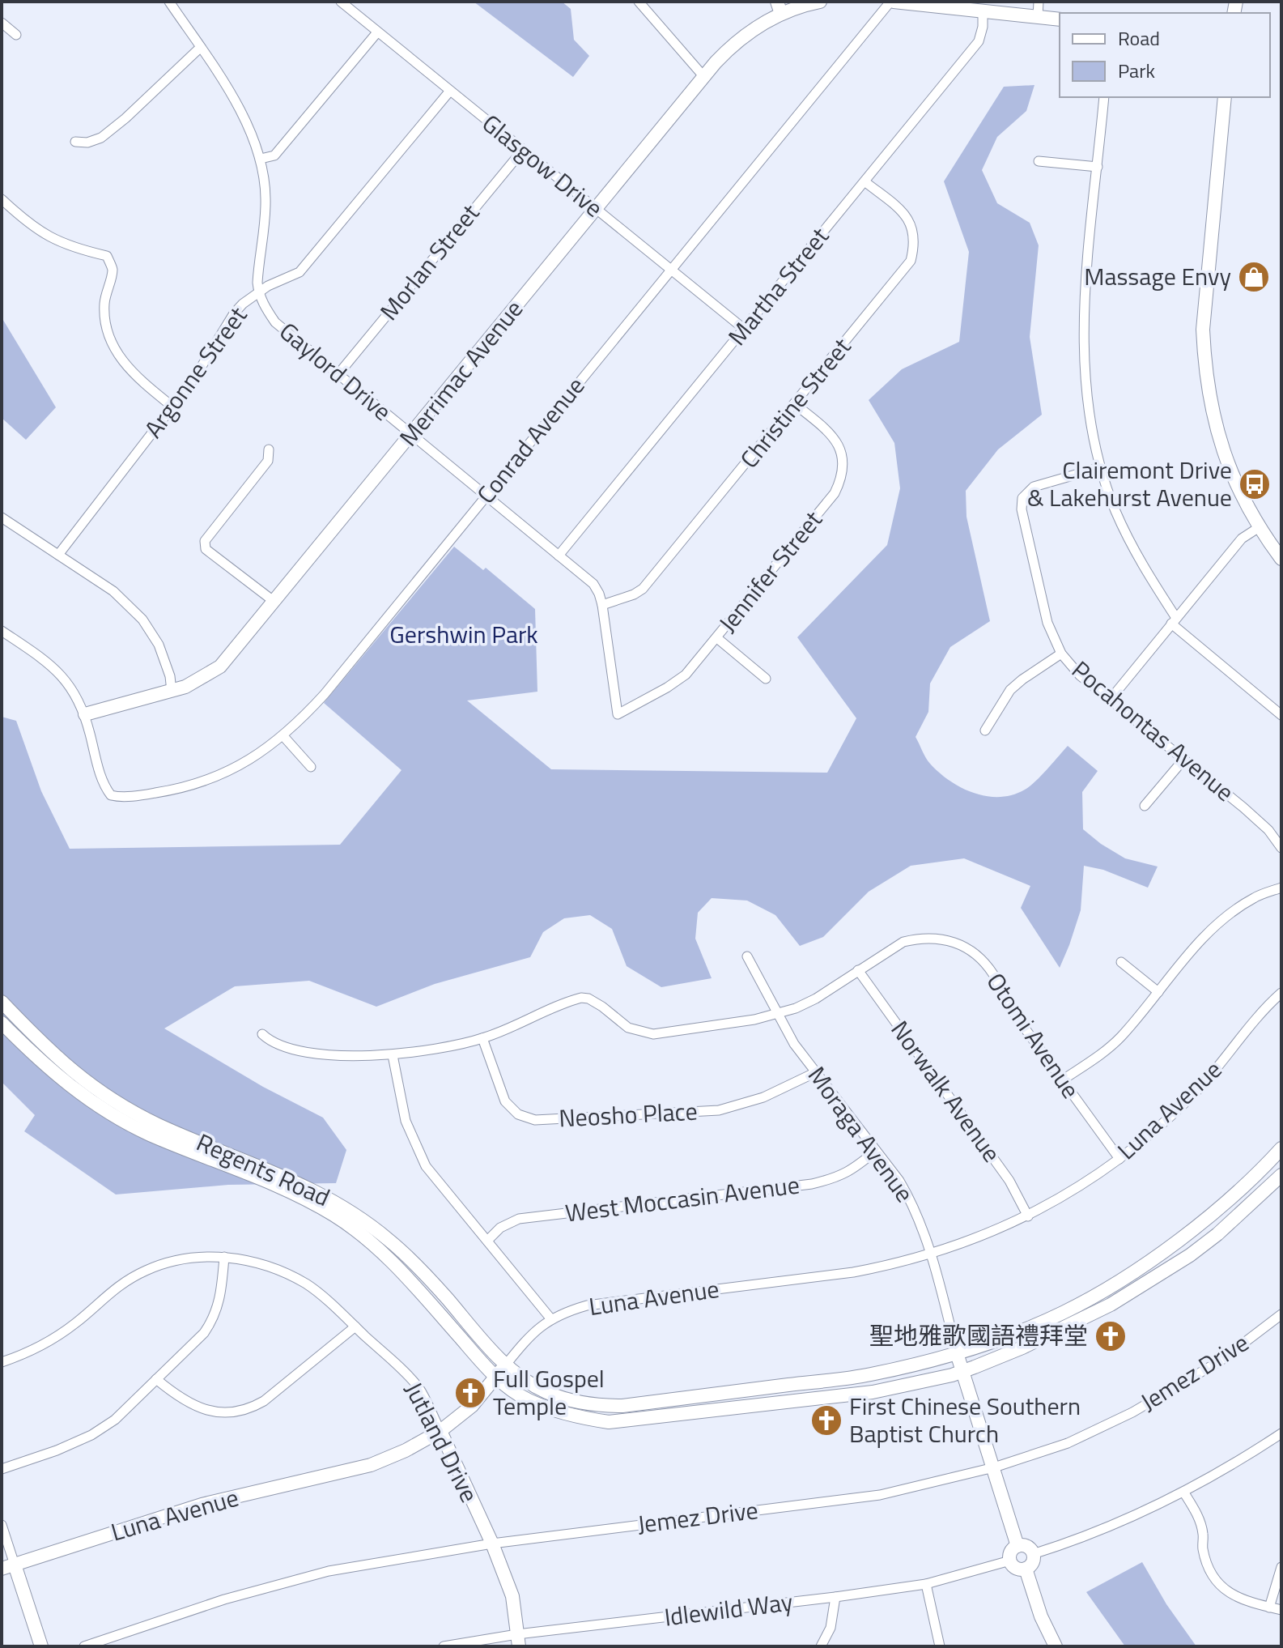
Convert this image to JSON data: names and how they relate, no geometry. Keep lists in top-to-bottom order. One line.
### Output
{"streets":{"main road":["Merrimac Avenue","Luna Avenue","Moraga Avenue","Regents Road","Jutland Drive"],"street":["Glasgow Drive","Morlan Street","Martha Street","Gaylord Drive","Argonne Street","Christine Street","Conrad Avenue","Jennifer Street","Pocahontas Avenue","Otomi Avenue","Norwalk Avenue","Neosho Place","West Moccasin Avenue","Jemez Drive","Idlewild Way"]},"crossings":[["Glasgow Drive","Morlan Street"],["Glasgow Drive","Martha Street"],["Glasgow Drive","Argonne Street"],["Glasgow Drive","Merrimac Avenue"],["Glasgow Drive","Conrad Avenue"],["Morlan Street","Gaylord Drive"],["Martha Street","Gaylord Drive"],["Martha Street","Christine Street"],["Gaylord Drive","Argonne Street"],["Gaylord Drive","Merrimac Avenue"],["Gaylord Drive","Christine Street"],["Gaylord Drive","Conrad Avenue"],["Gaylord Drive","Jennifer Street"],["Merrimac Avenue","Conrad Avenue"],["Christine Street","Jennifer Street"],["Otomi Avenue","Norwalk Avenue"],["Otomi Avenue","Luna Avenue"],["Norwalk Avenue","Luna Avenue"],["Luna Avenue","Moraga Avenue"],["Luna Avenue","Regents Road"],["Luna Avenue","Jutland Drive"],["Neosho Place","Moraga Avenue"],["Moraga Avenue","Regents Road"],["Moraga Avenue","West Moccasin Avenue"],["Moraga Avenue","Jemez Drive"],["Moraga Avenue","Idlewild Way"],["Jemez Drive","Jutland Drive"],["Jutland Drive","Idlewild Way"]],"parks":["Gershwin Park"],"places":{"shop":["Massage Envy"],"bus stop":["Clairemont Drive & Lakehurst Avenue"],"church":["聖地雅歌國語禮拜堂","Full Gospel Temple","First Chinese Southern Baptist Church"]},"legend":["Road","Park"]}
